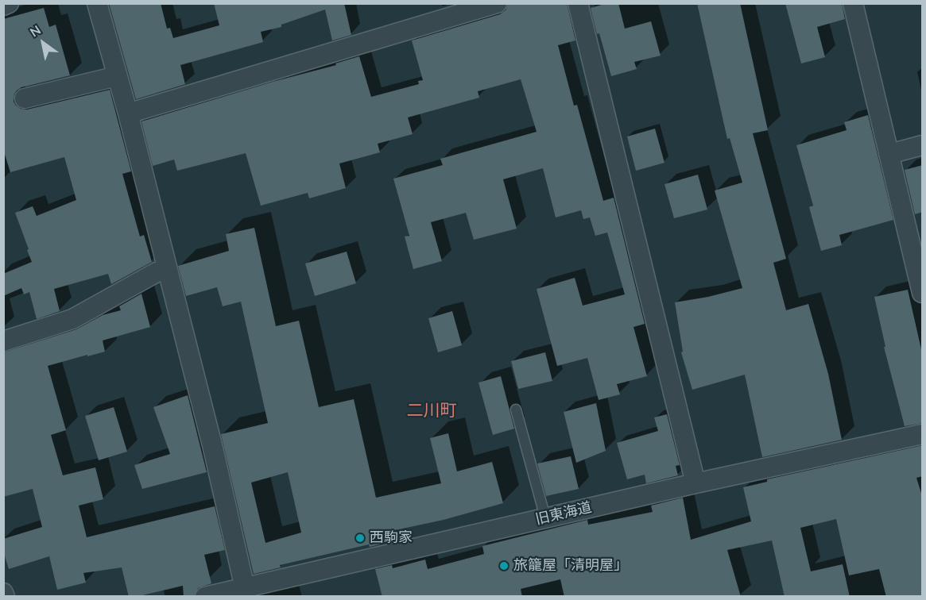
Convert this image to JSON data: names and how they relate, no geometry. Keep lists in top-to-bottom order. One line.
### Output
{"streets":{"street":["旧東海道"]},"districts":["二川町"],"places":["西駒家","旅籠屋「清明屋」"],"north":"top left"}
